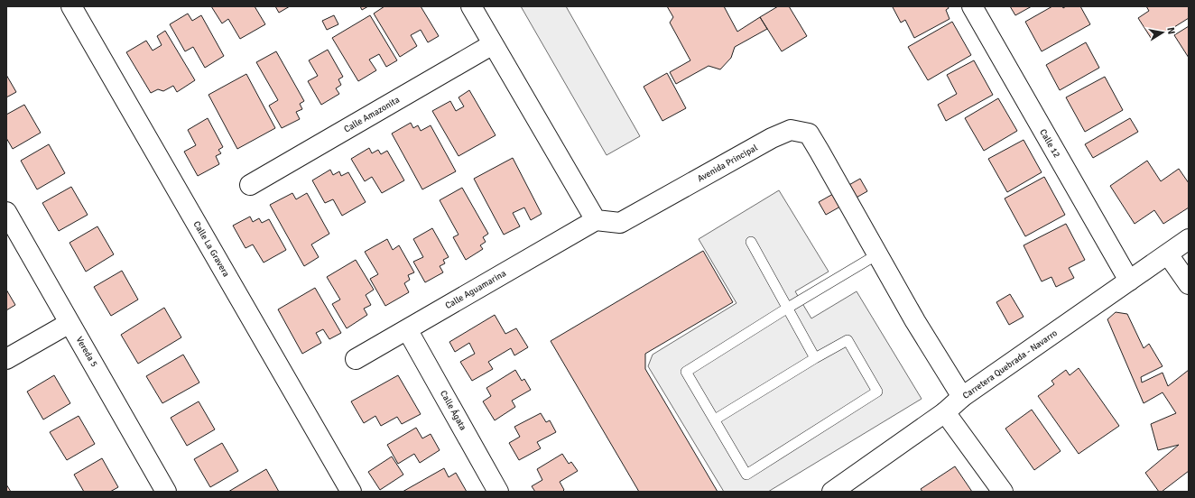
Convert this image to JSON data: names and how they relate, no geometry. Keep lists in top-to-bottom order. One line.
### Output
{"streets":{"street":["Calle Amazonita","Calle 12","Avenida Principal","Calle La Gravera","Calle Aguamarina","Vereda 5","Carretera Quebrada - Navarro","Calle Ágata"]},"crossings":[["Calle 12","Carretera Quebrada - Navarro"],["Avenida Principal","Calle Aguamarina"],["Avenida Principal","Carretera Quebrada - Navarro"],["Calle Aguamarina","Calle Ágata"]],"north":"right"}
